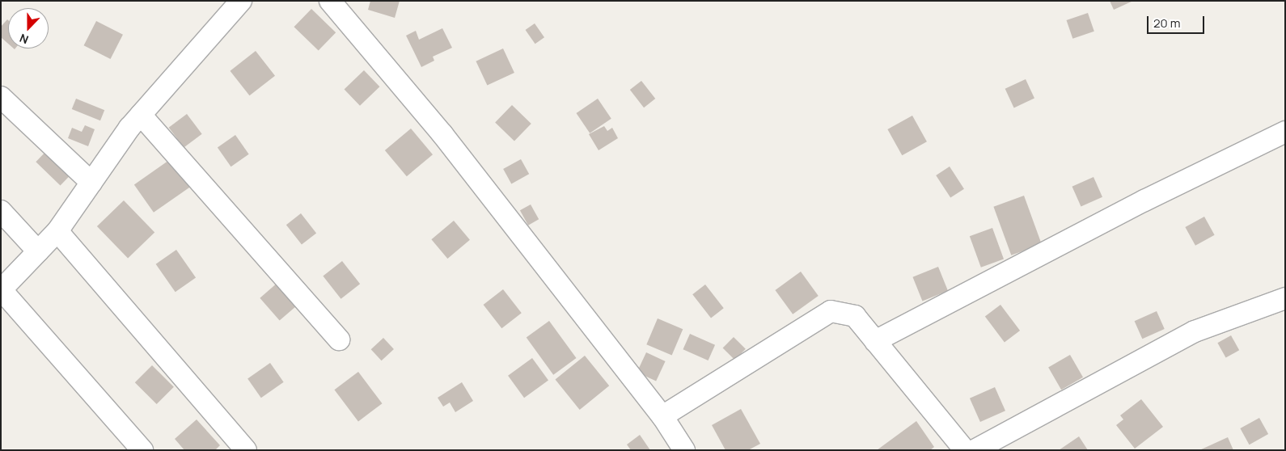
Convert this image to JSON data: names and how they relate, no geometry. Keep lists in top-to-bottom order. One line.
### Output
{"scale_bar":"20 m","north":"bottom"}
